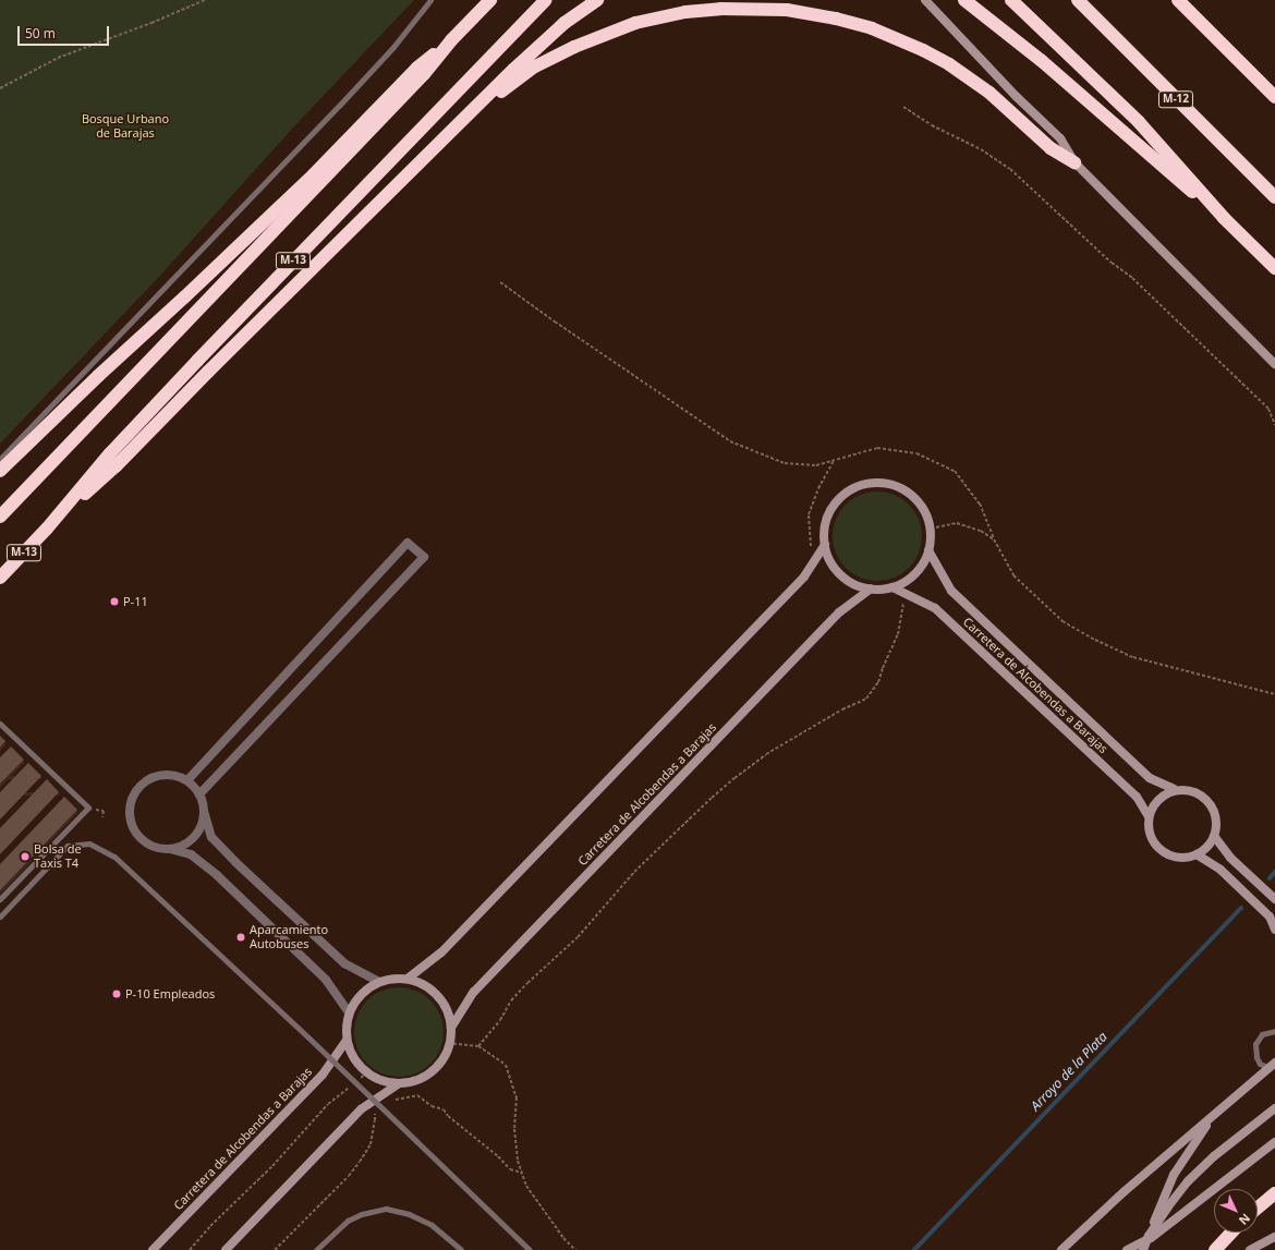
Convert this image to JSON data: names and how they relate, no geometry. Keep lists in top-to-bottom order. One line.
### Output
{"streets":{"highway":["M-12","M-13"],"street":["Carretera de Alcobendas a Barajas"]},"water":["Arroyo de la Plata"],"parks":["Bosque Urbano de Barajas"],"places":["P-11","Bolsa de Taxis T4","Aparcamiento Autobuses","P-10 Empleados"],"scale_bar":"50 m","north":"bottom right"}
